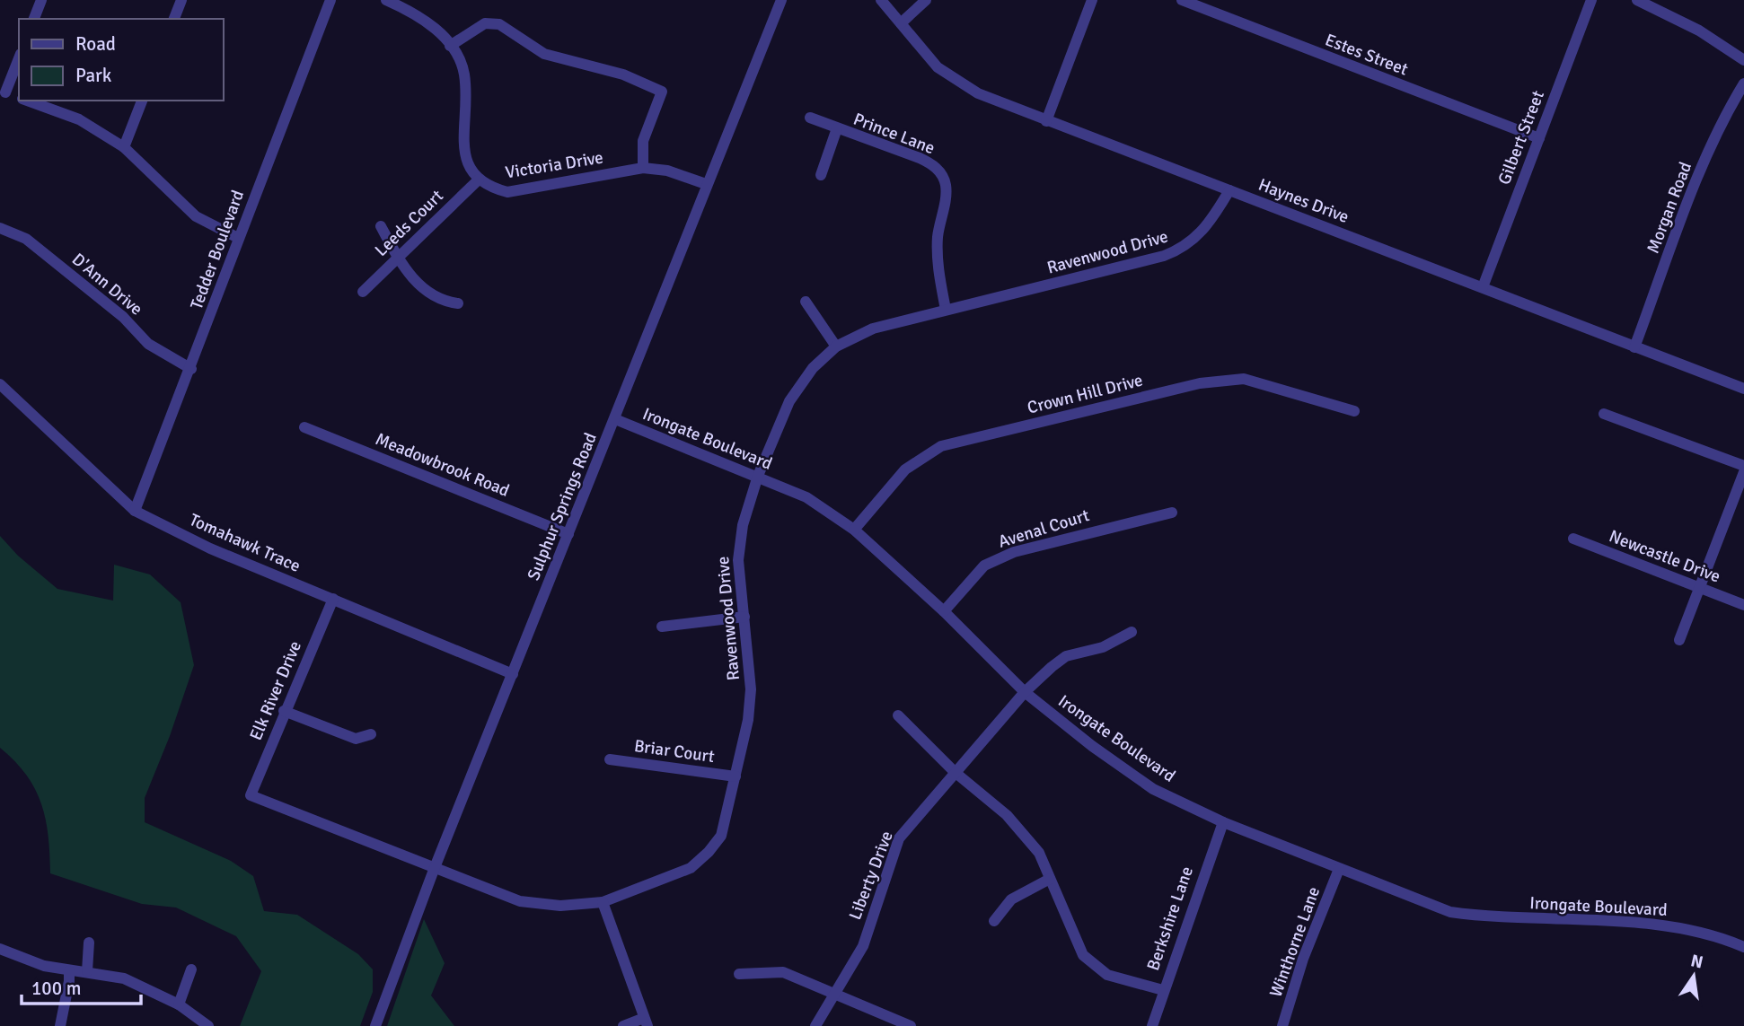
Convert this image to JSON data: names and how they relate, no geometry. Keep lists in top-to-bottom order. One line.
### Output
{"streets":{"street":["Estes Street","Prince Lane","Gilbert Street","Victoria Drive","Haynes Drive","Morgan Road","Leeds Court","Tedder Boulevard","Ravenwood Drive","D'Ann Drive","Crown Hill Drive","Irongate Boulevard","Meadowbrook Road","Sulphur Springs Road","Avenal Court","Tomahawk Trace","Newcastle Drive","Elk River Drive","Briar Court","Liberty Drive","Berkshire Lane","Winthorne Lane"]},"crossings":[["Estes Street","Gilbert Street"],["Prince Lane","Ravenwood Drive"],["Gilbert Street","Haynes Drive"],["Victoria Drive","Leeds Court"],["Victoria Drive","Sulphur Springs Road"],["Haynes Drive","Morgan Road"],["Haynes Drive","Ravenwood Drive"],["Tedder Boulevard","D'Ann Drive"],["Tedder Boulevard","Tomahawk Trace"],["Ravenwood Drive","Irongate Boulevard"],["Ravenwood Drive","Sulphur Springs Road"],["Ravenwood Drive","Elk River Drive"],["Ravenwood Drive","Briar Court"],["Crown Hill Drive","Irongate Boulevard"],["Irongate Boulevard","Sulphur Springs Road"],["Irongate Boulevard","Avenal Court"],["Irongate Boulevard","Liberty Drive"],["Irongate Boulevard","Berkshire Lane"],["Irongate Boulevard","Winthorne Lane"],["Meadowbrook Road","Sulphur Springs Road"],["Sulphur Springs Road","Tomahawk Trace"],["Tomahawk Trace","Elk River Drive"]],"legend":["Road","Park"],"scale_bar":"100 m","north":"top"}
